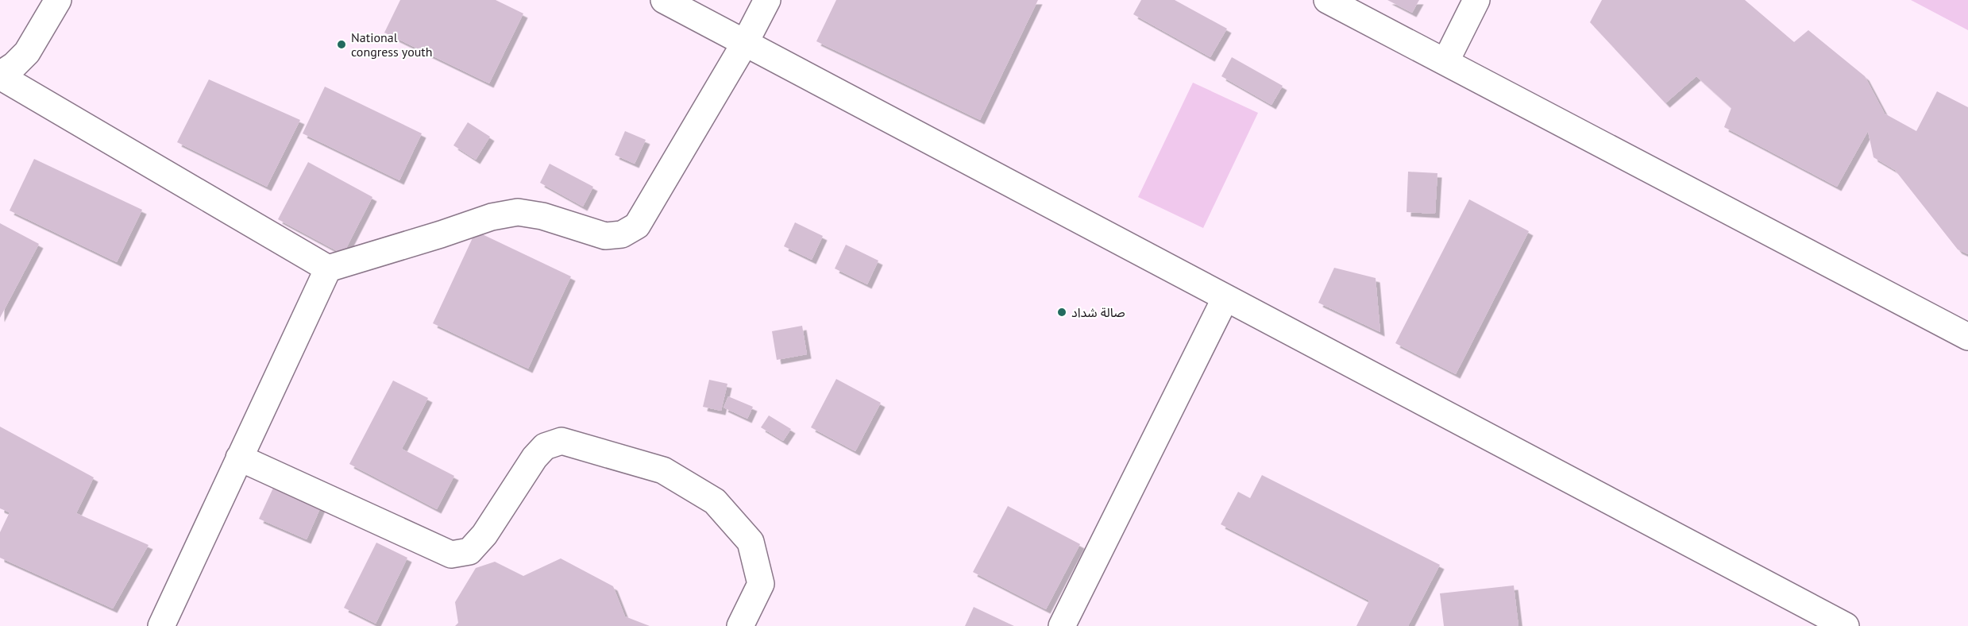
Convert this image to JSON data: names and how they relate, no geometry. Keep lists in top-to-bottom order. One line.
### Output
{"places":["National congress youth","صالة شداد"]}
